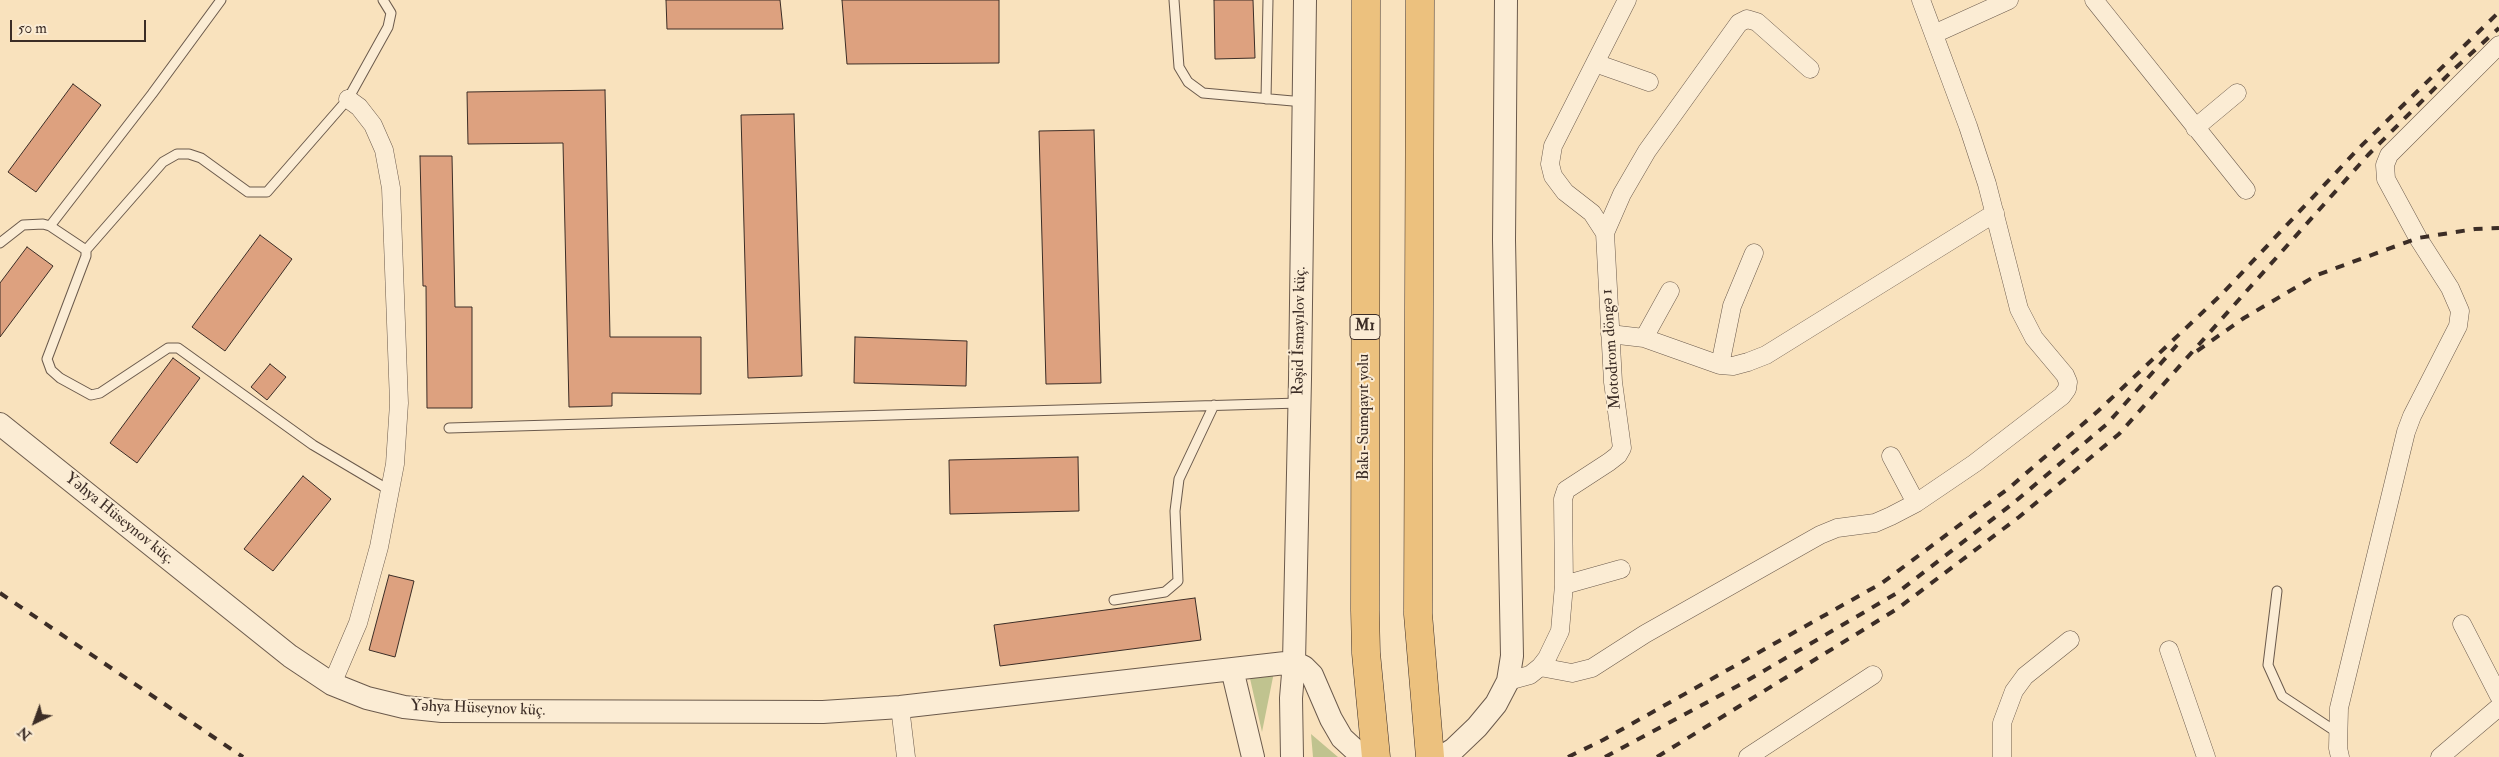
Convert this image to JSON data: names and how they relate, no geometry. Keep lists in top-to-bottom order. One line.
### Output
{"streets":{"highway":["M1","Bakı-Sumqayıt yolu"],"street":["Rəşid İsmayılov küç.","Motodrom döngə 1","Yəhya Hüseynov küç."]},"crossings":[["Rəşid İsmayılov küç.","Yəhya Hüseynov küç."]],"scale_bar":"50 m","north":"bottom left"}
